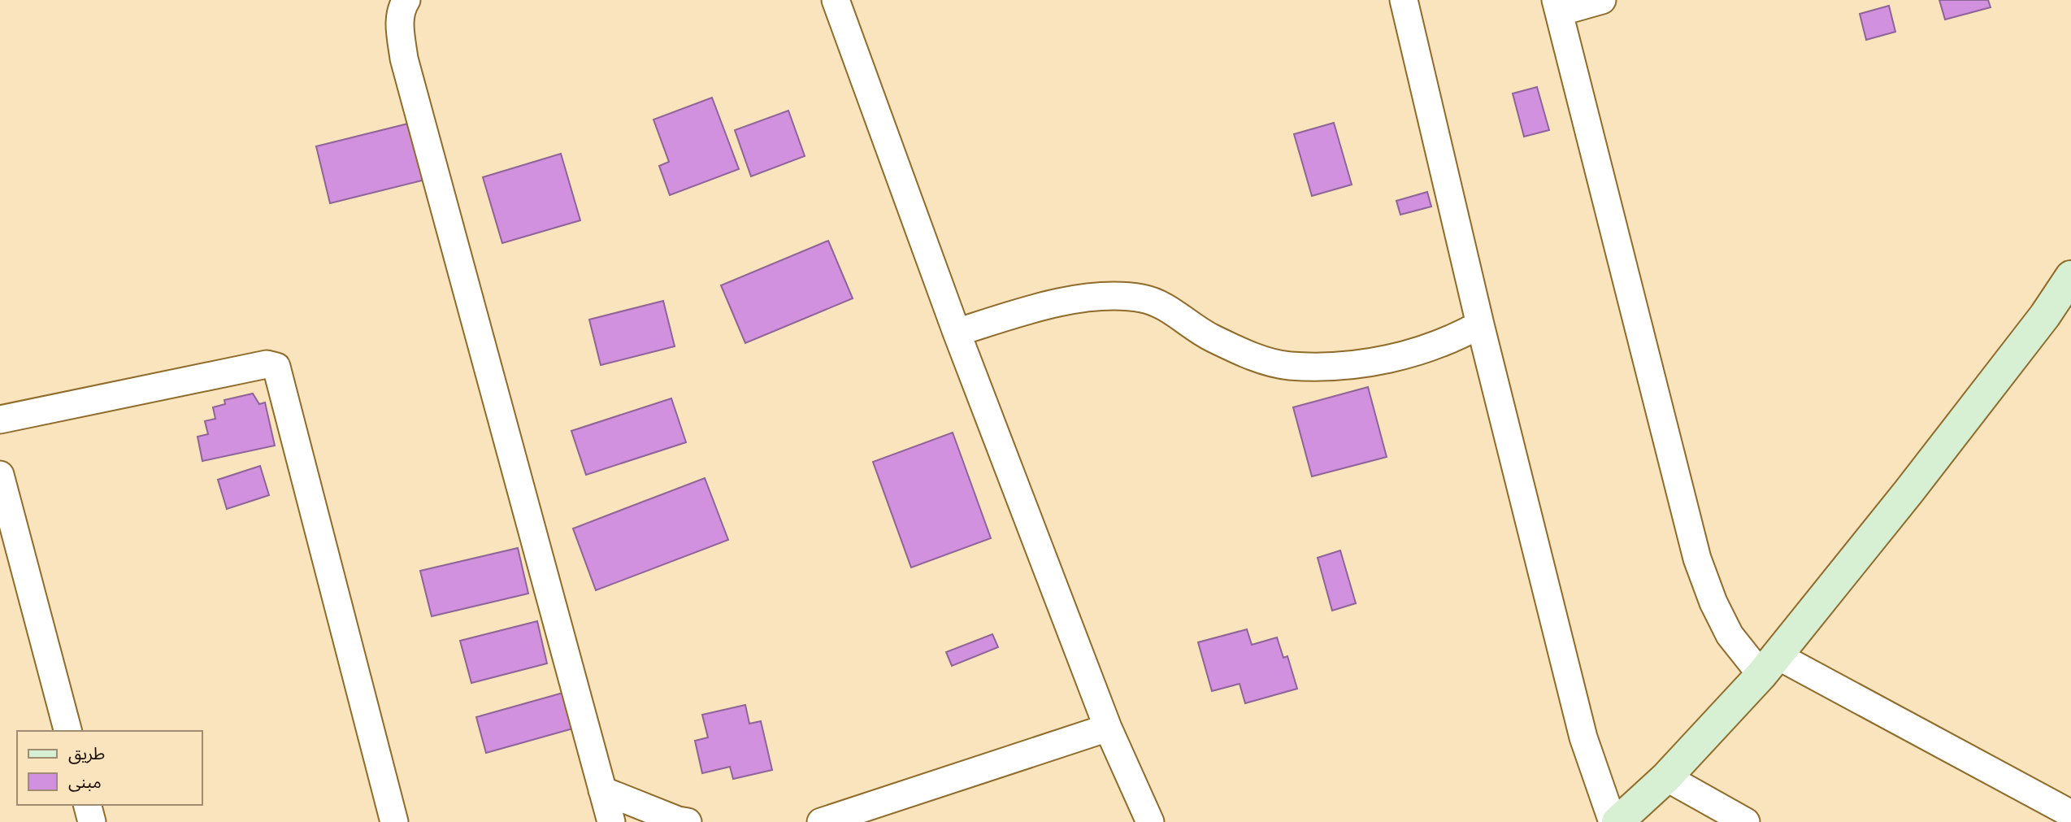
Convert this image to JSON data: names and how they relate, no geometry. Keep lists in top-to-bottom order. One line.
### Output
{"legend":["طريق","مبنى"]}
